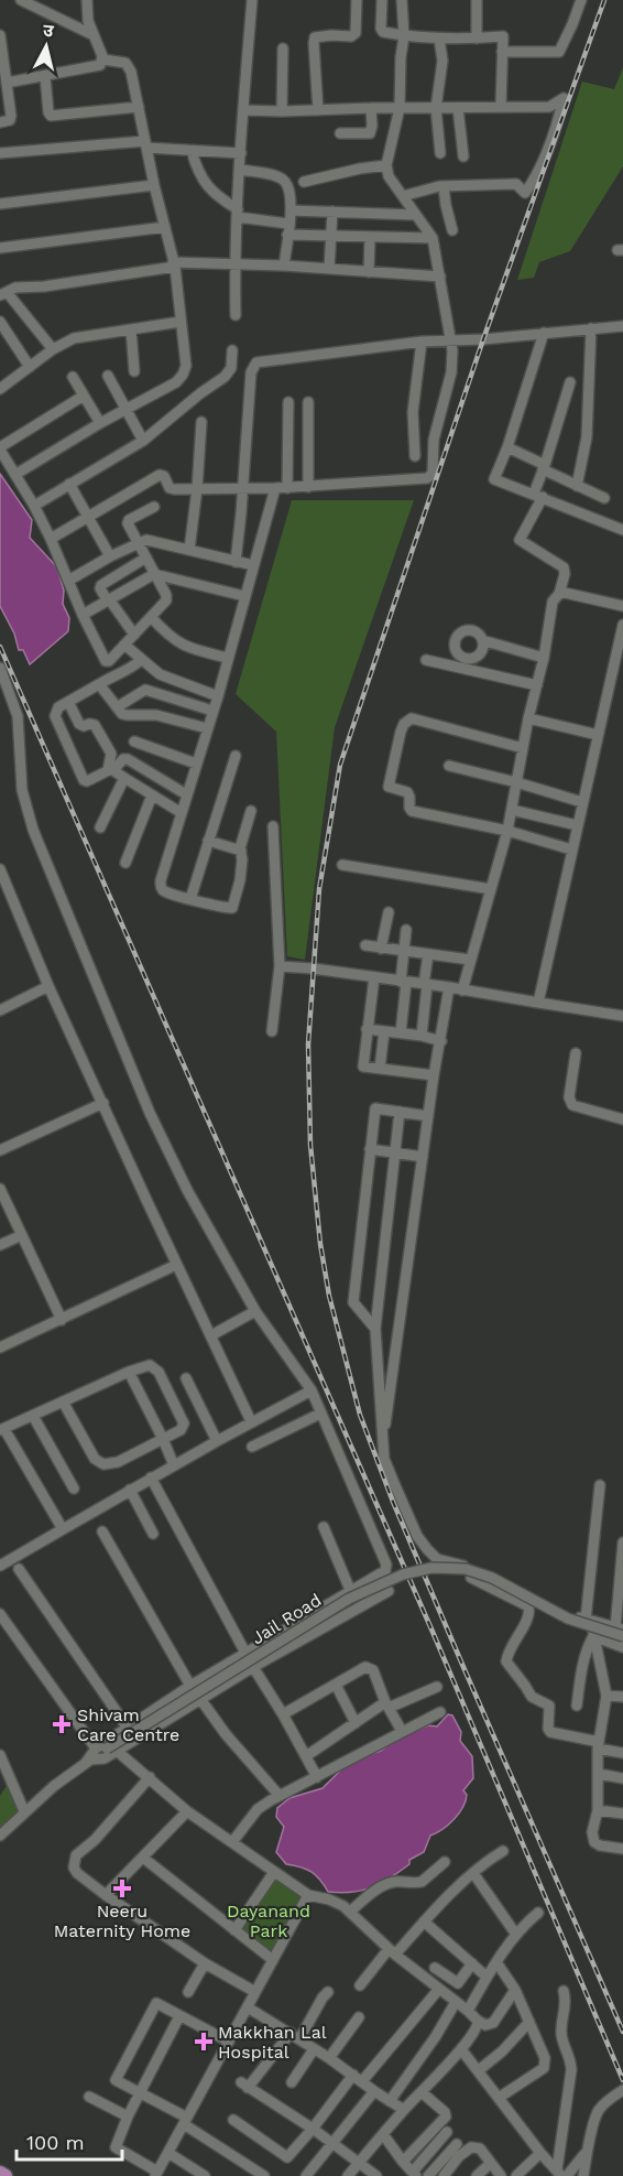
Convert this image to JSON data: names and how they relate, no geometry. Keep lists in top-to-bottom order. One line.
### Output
{"streets":{"street":["Jail Road"]},"parks":["Dayanand Park"],"places":{"health":["Shivam Care Centre","Neeru Maternity Home","Makkhan Lal Hospital"]},"scale_bar":"100 m","north":"top"}
